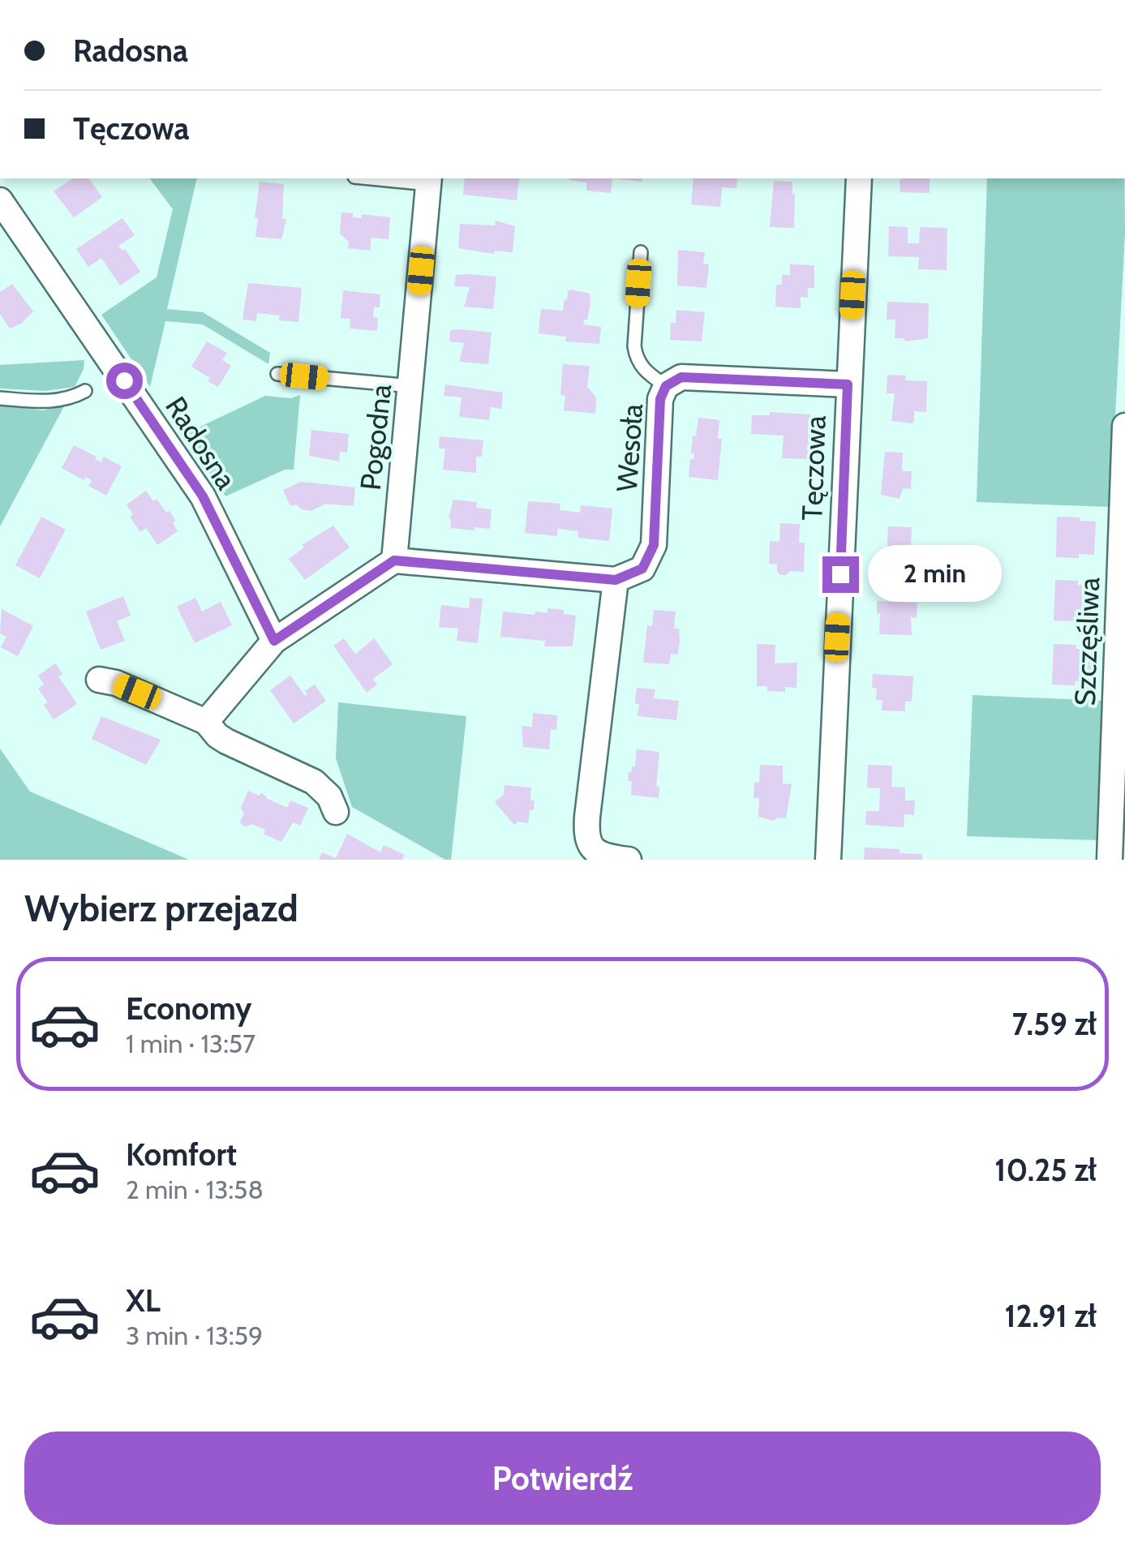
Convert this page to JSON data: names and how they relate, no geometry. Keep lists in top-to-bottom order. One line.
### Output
{"streets":{"street":["Pogodna","Radosna","Wesoła","Tęczowa","Szczęśliwa"]},"crossings":[["Wesoła","Tęczowa"]],"page":{"banner":["Radosna","Tęczowa"],"bubble":"2 min","heading":"Wybierz przejazd","list":[{"name":"Economy","note":"1 min · 13:57","value":"7.59 zł"},{"name":"Komfort","note":"2 min · 13:58","value":"10.25 zł"},{"name":"XL","note":"3 min · 13:59","value":"12.91 zł"}],"buttons":"Potwierdź"}}
